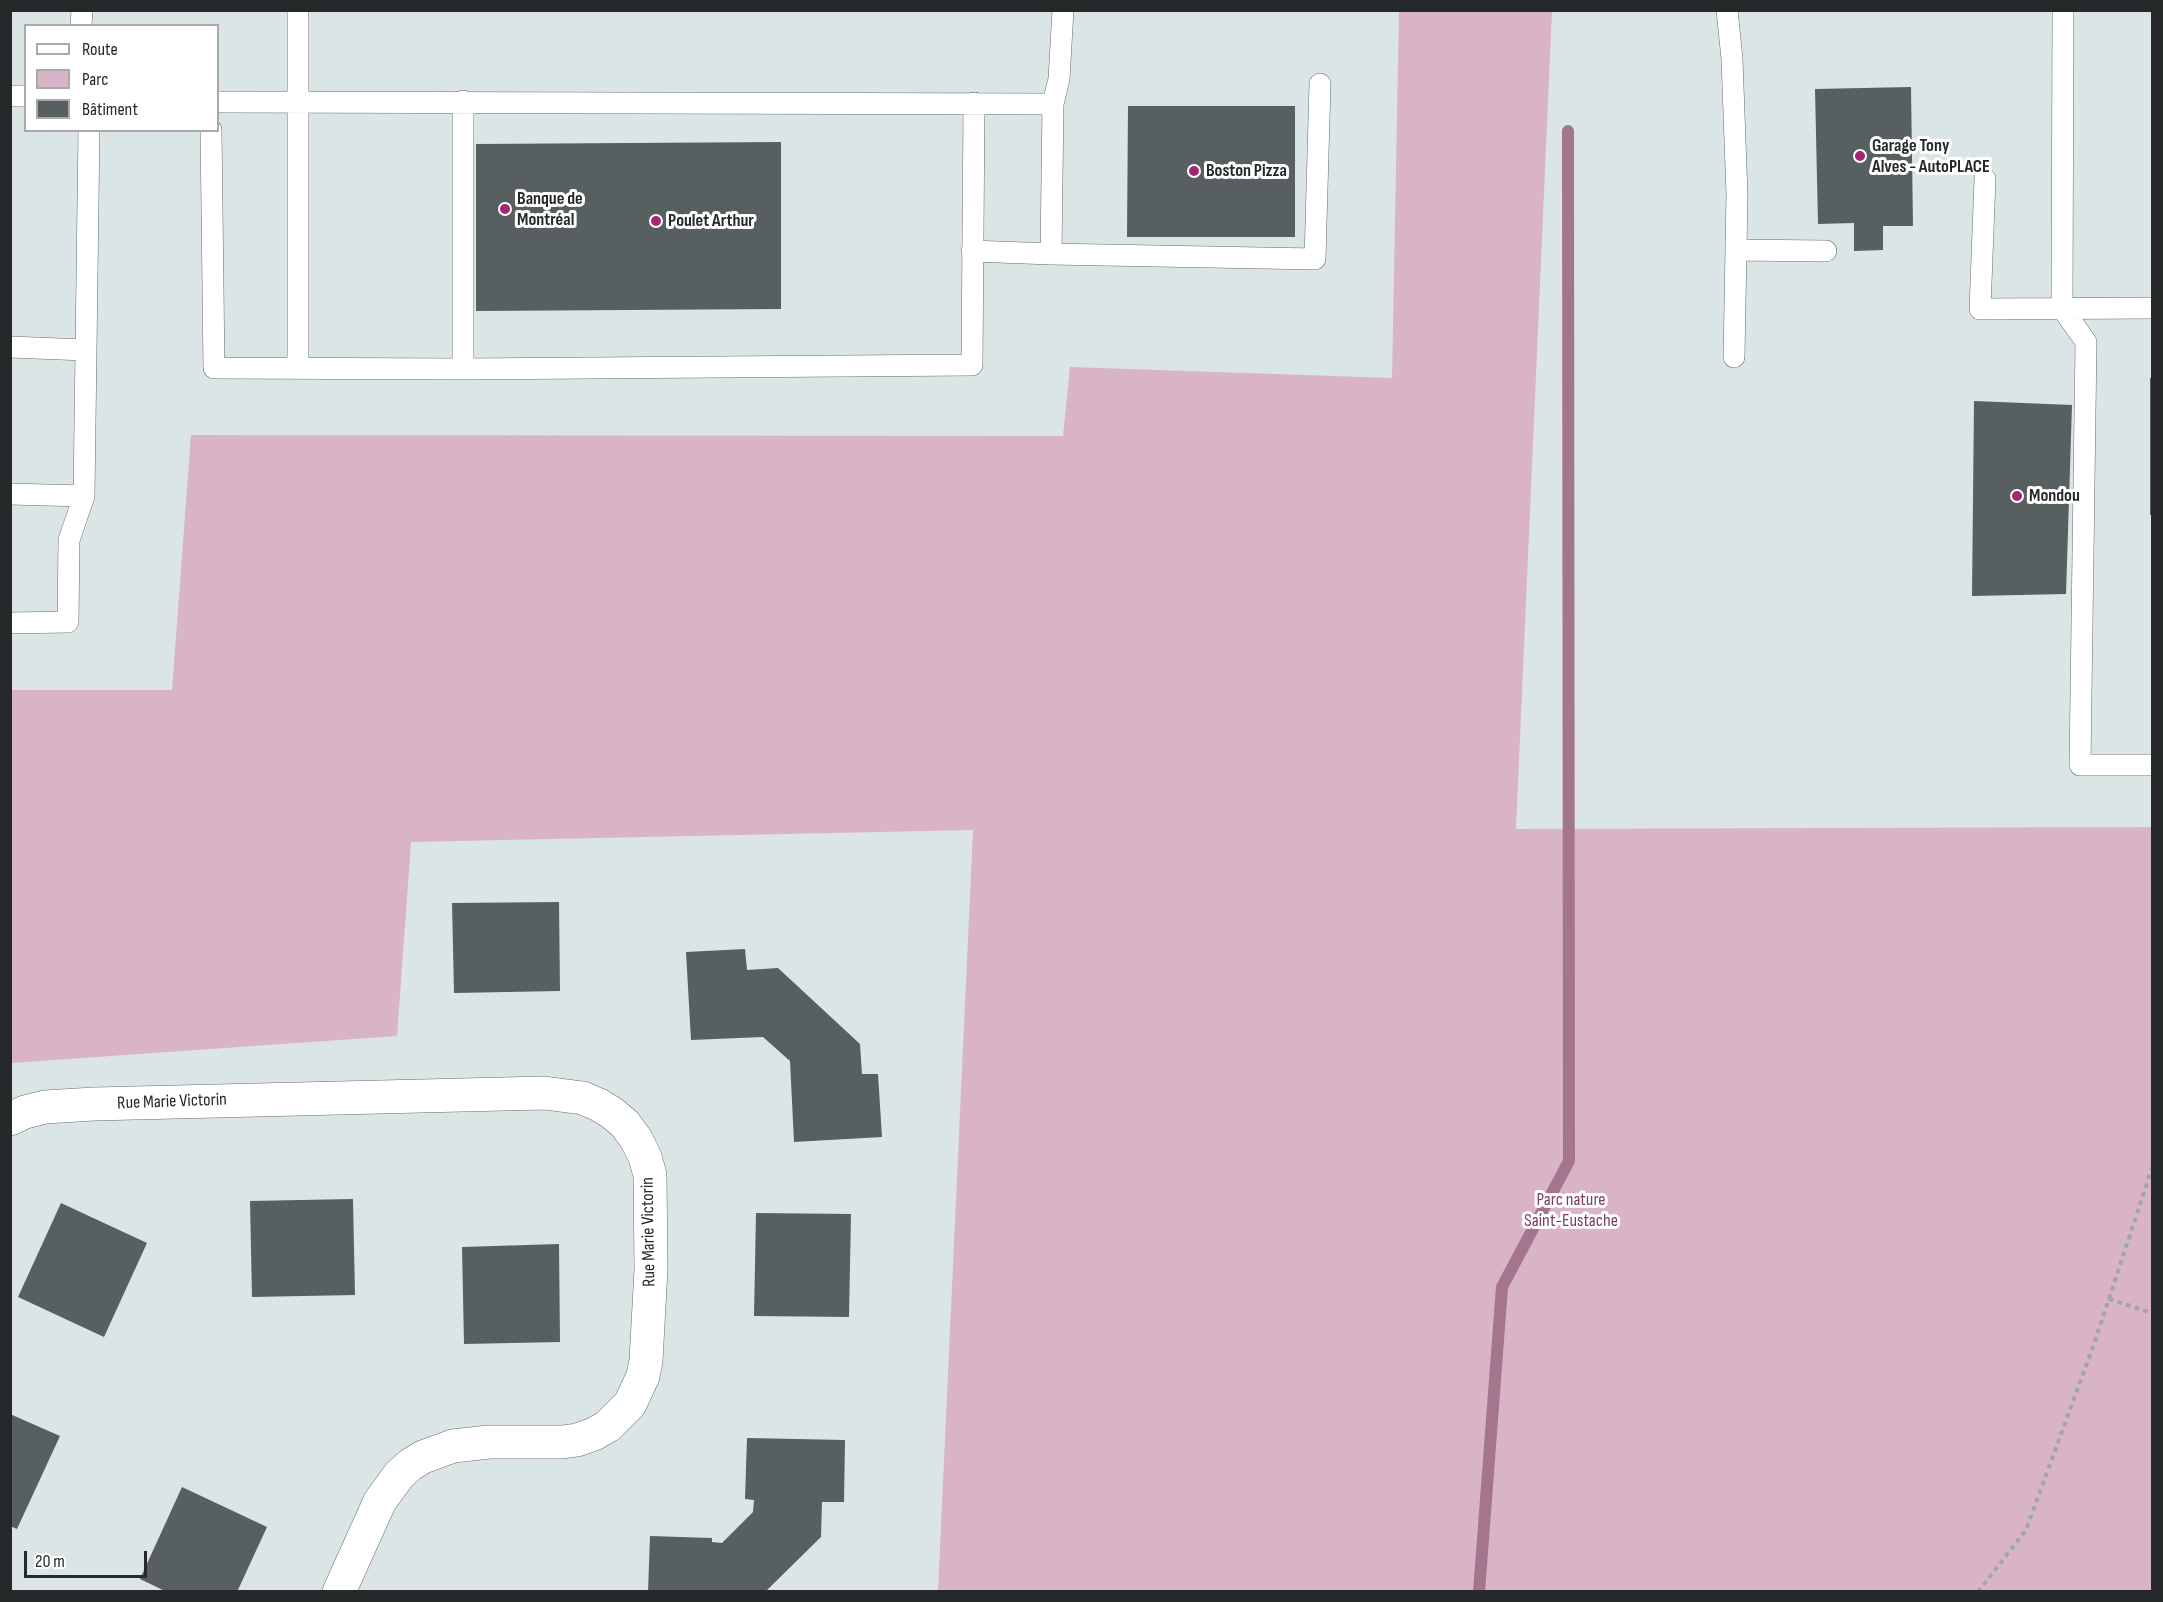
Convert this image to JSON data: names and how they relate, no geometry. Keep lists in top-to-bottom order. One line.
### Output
{"streets":{"street":["Rue Marie Victorin"]},"parks":["Parc nature Saint-Eustache"],"places":["Garage Tony Alves - AutoPLACE","Boston Pizza","Banque de Montréal","Poulet Arthur","Mondou"],"legend":["Route","Parc","Bâtiment"],"scale_bar":"20 m"}
